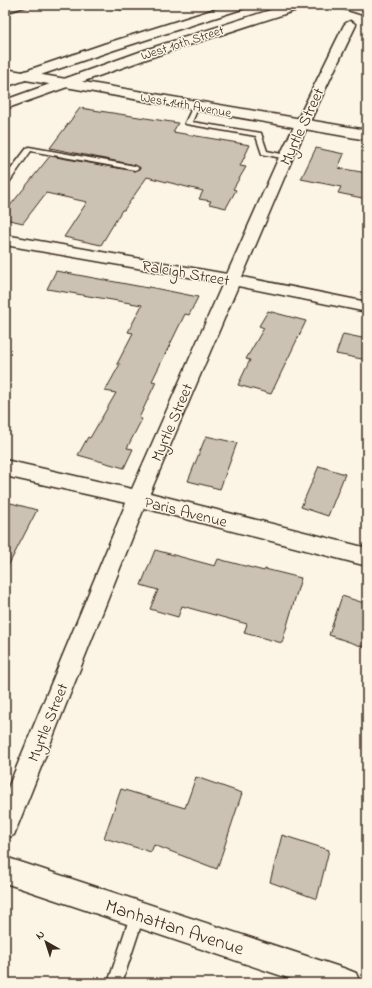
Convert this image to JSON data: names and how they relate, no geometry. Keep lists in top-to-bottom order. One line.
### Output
{"streets":{"main road":["West 10th Street","West 14th Avenue"],"street":["Myrtle Street","Raleigh Street","Paris Avenue","Manhattan Avenue"]},"crossings":[["West 10th Street","West 14th Avenue"],["West 14th Avenue","Myrtle Street"],["Myrtle Street","Raleigh Street"],["Myrtle Street","Paris Avenue"]],"north":"top left"}
